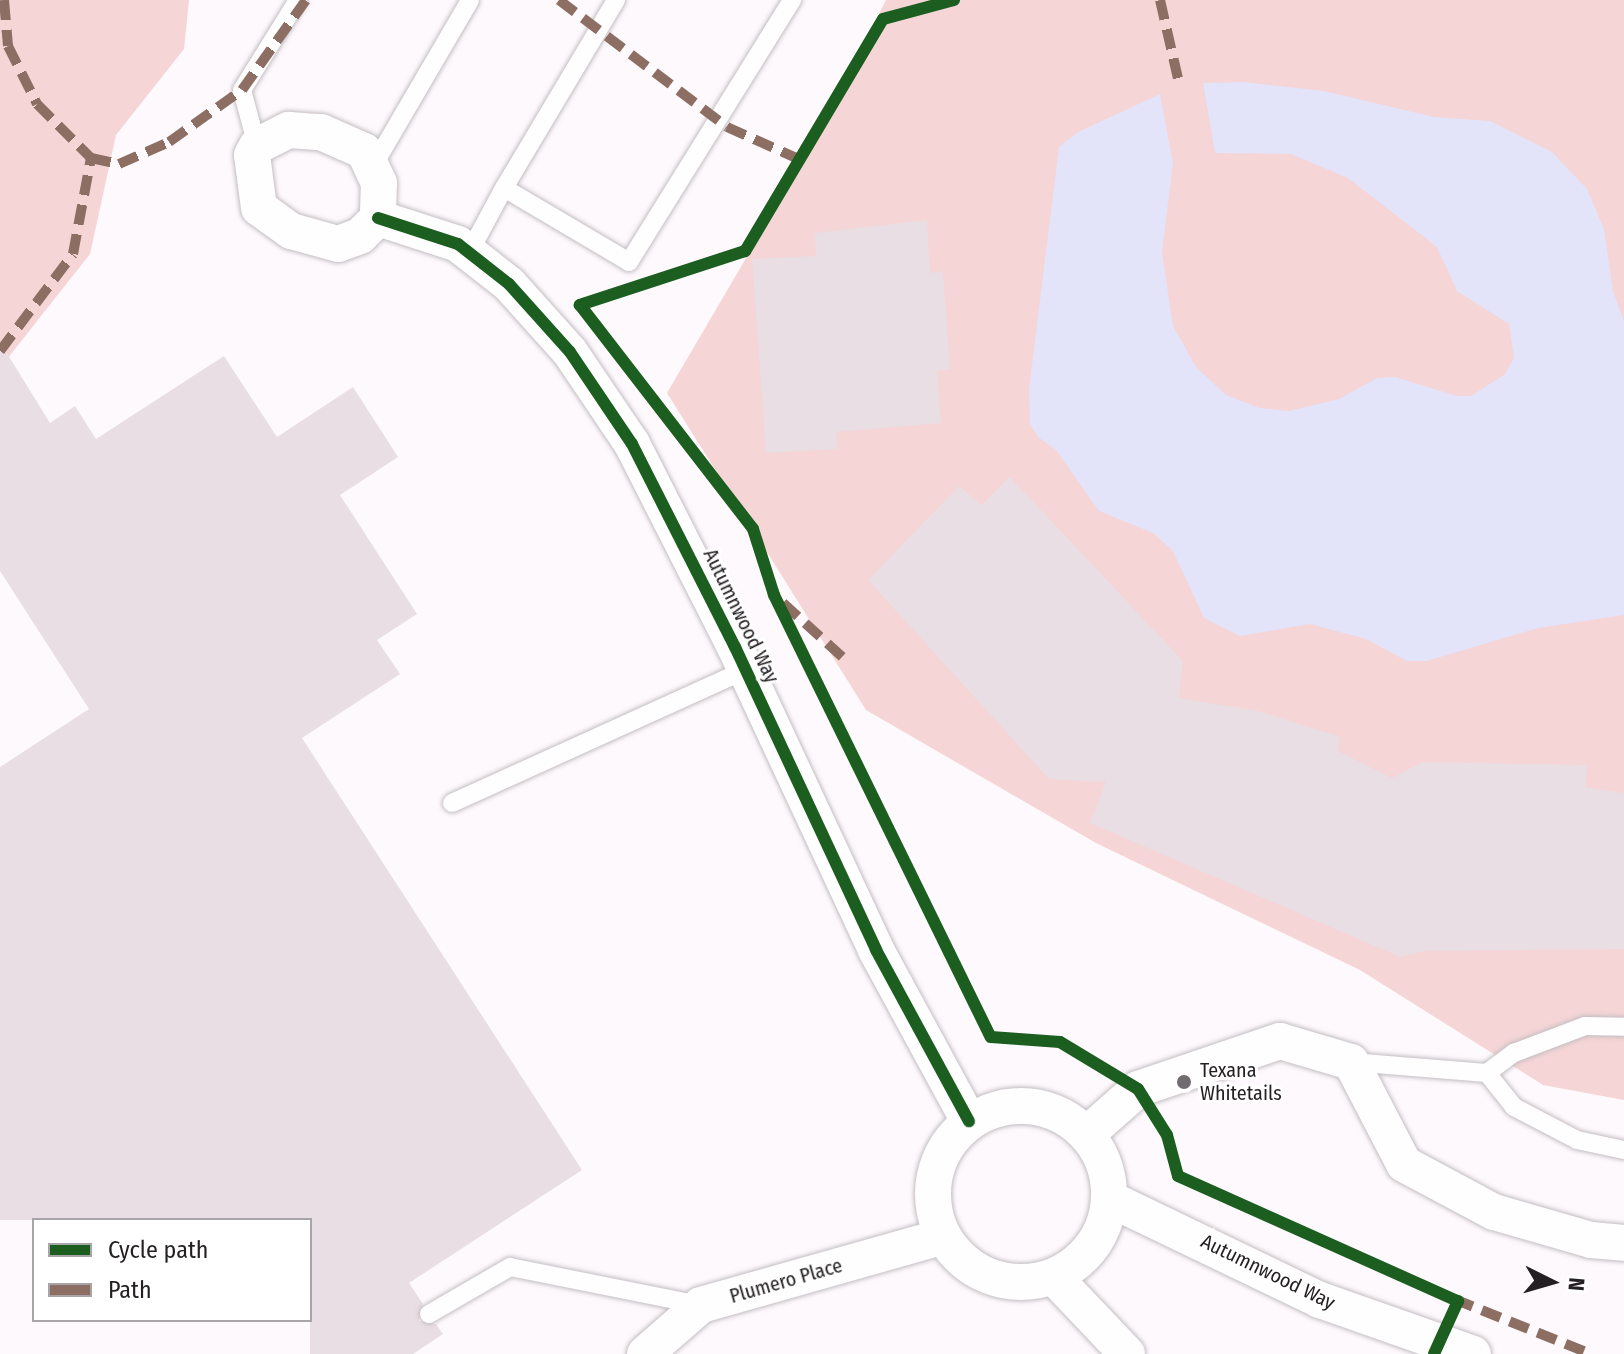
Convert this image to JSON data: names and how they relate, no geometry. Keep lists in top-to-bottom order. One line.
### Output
{"streets":{"street":["Autumnwood Way","Plumero Place"]},"crossings":[["Autumnwood Way","Plumero Place"]],"places":["Texana Whitetails"],"legend":["Cycle path","Path"],"north":"right"}
